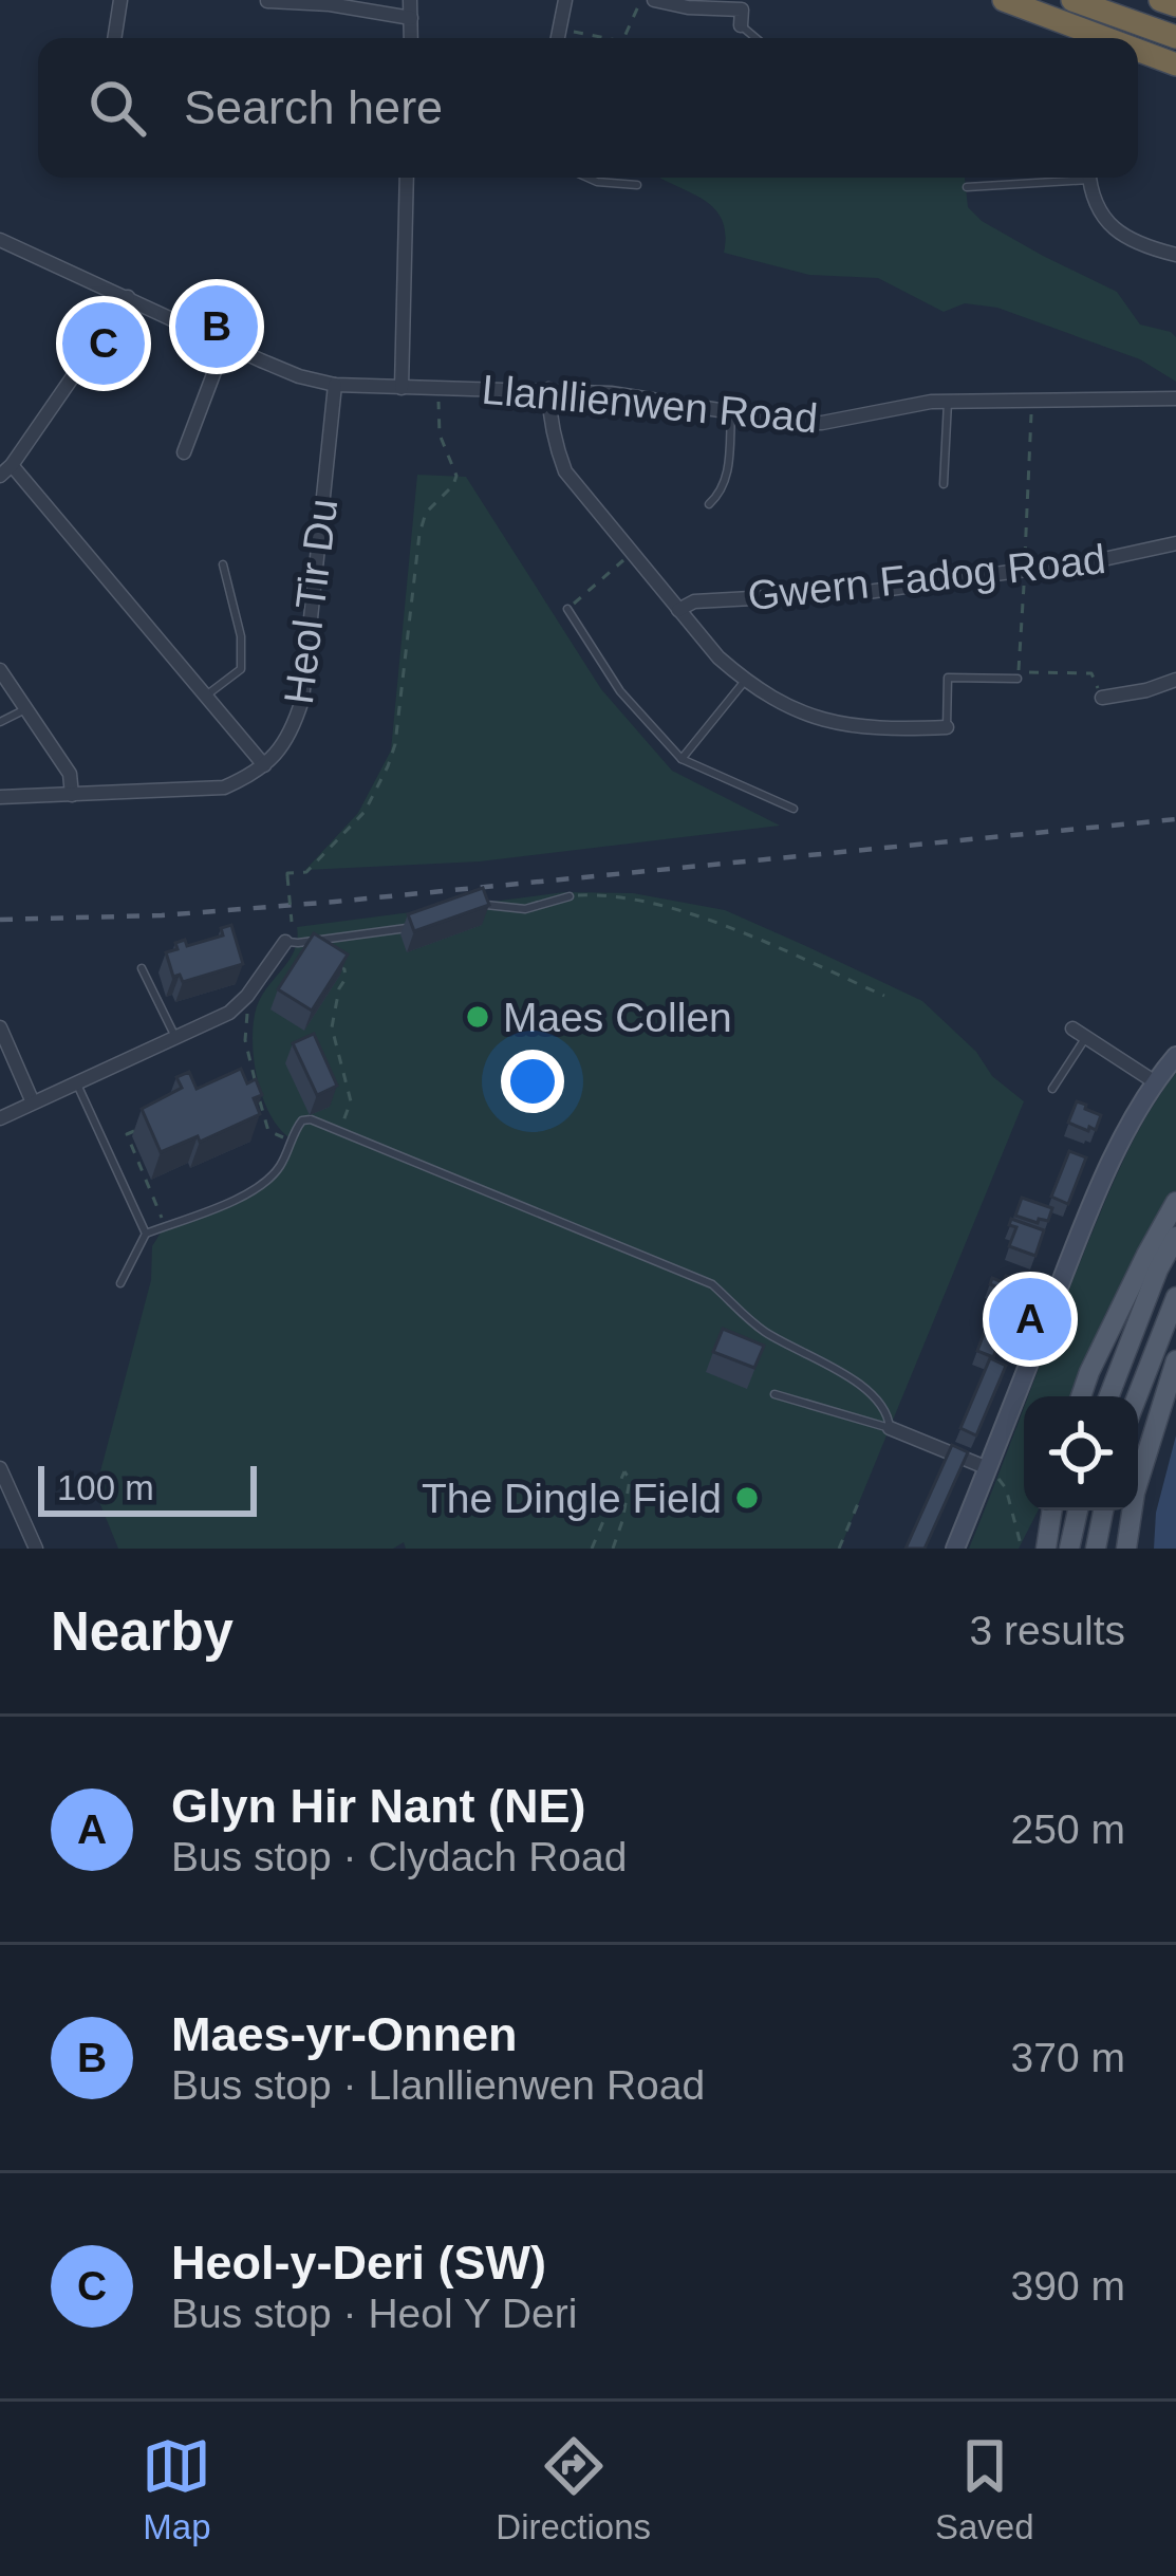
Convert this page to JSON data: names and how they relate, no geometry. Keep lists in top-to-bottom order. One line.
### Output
{"streets":{"street":["Llanllienwen Road","Gwern Fadog Road","Heol Tir Du"]},"crossings":[["Llanllienwen Road","Heol Tir Du"]],"places":["Maes Collen","The Dingle Field"],"scale_bar":"100 m","page":{"search":"Search here","pins":["B","C","A"],"scale":"100 m","heading":["Nearby","3 results"],"list":[{"mark":"A","name":"Glyn Hir Nant (NE)","note":"Bus stop · Clydach Road","value":"250 m"},{"mark":"B","name":"Maes-yr-Onnen","note":"Bus stop · Llanllienwen Road","value":"370 m"},{"mark":"C","name":"Heol-y-Deri (SW)","note":"Bus stop · Heol Y Deri","value":"390 m"}],"nav":["Map","Directions","Saved"]}}
